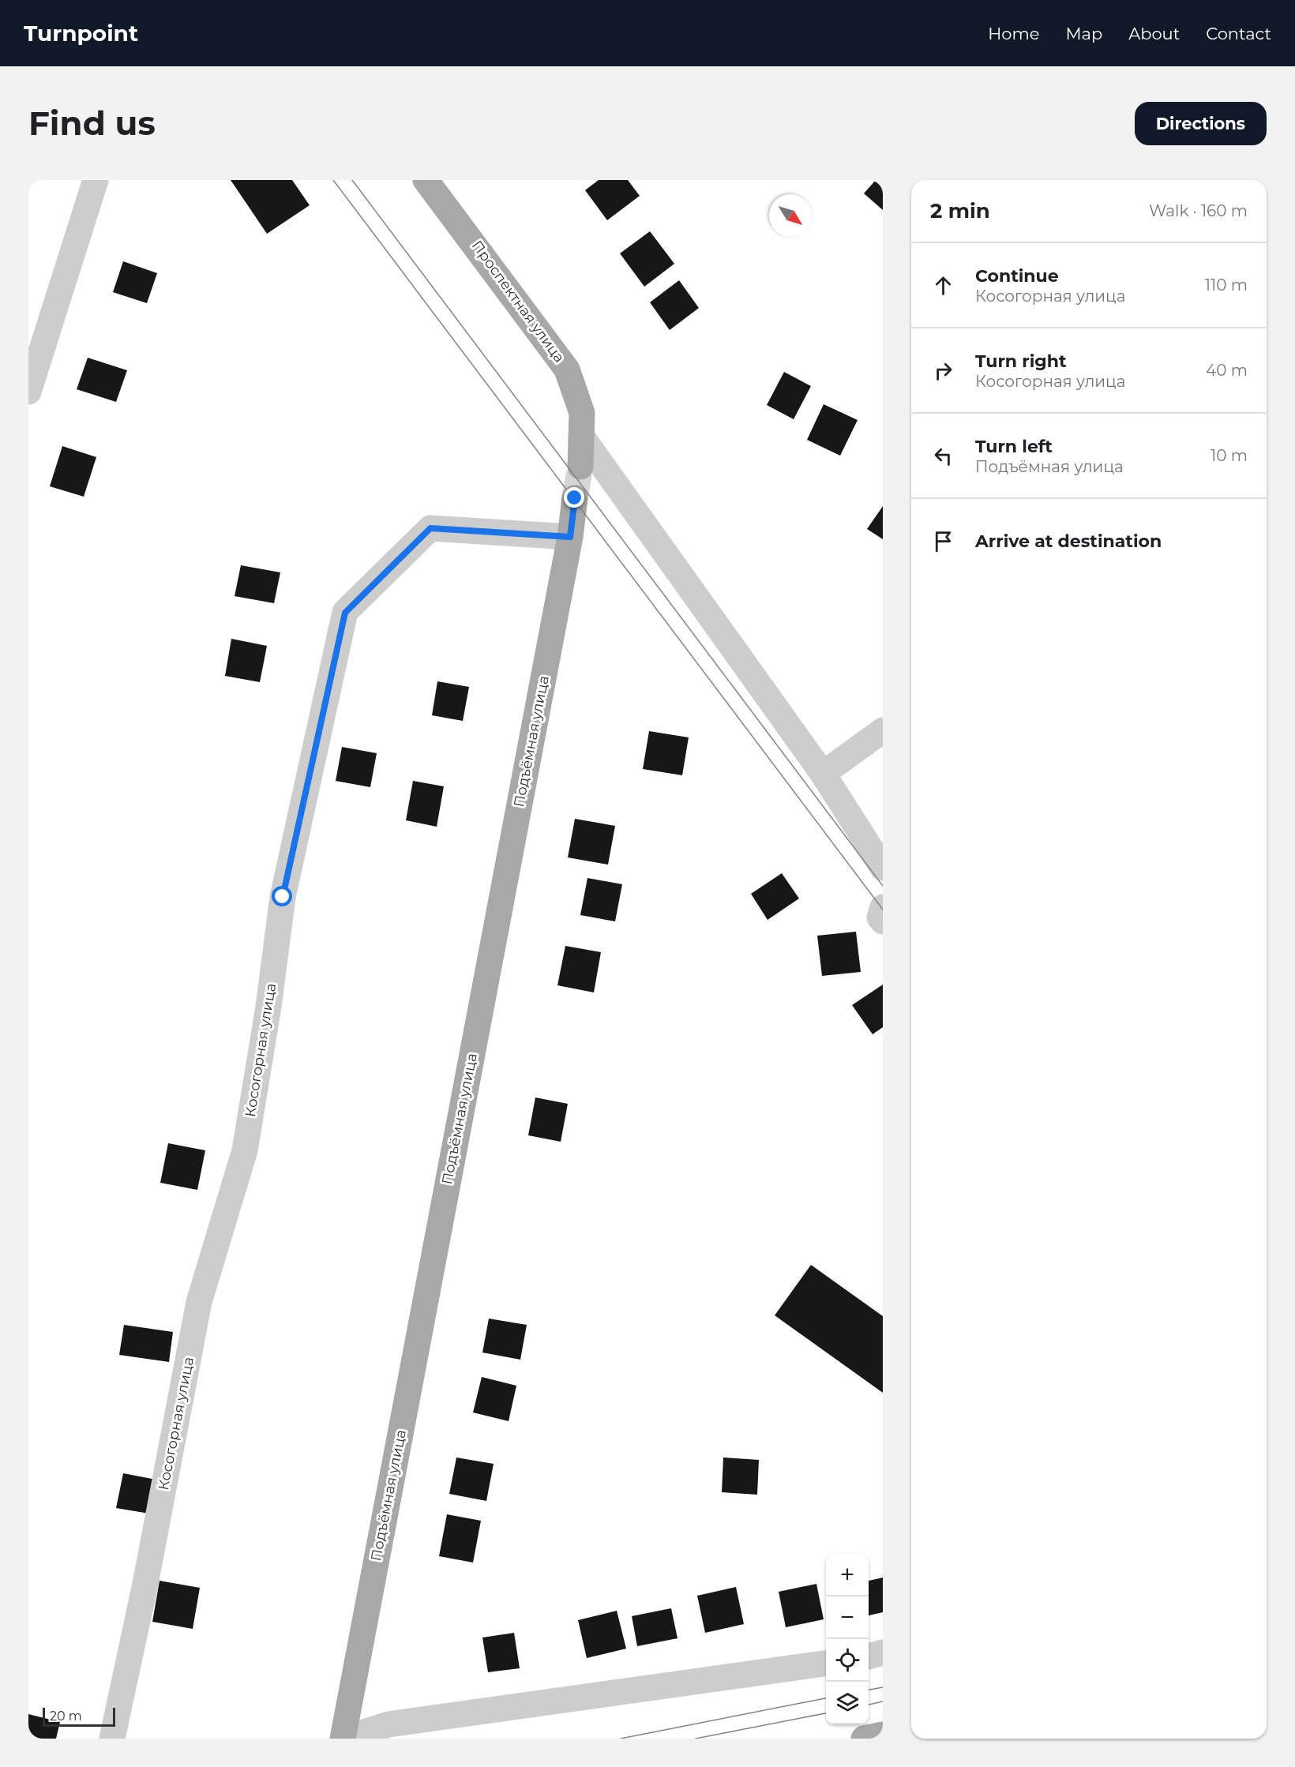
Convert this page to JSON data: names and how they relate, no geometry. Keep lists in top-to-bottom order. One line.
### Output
{"streets":{"main road":["Проспектная улица","Подъёмная улица"],"street":["Косогорная улица"]},"crossings":[["Подъёмная улица","Косогорная улица"]],"scale_bar":"20 m","north":"bottom right","page":{"header":"Turnpoint","nav":["Home","Map","About","Contact"],"buttons":"Directions","title":"Find us","heading":["2 min","Walk · 160 m"],"list":[["Continue","Косогорная улица","110 m"],["Turn right","Косогорная улица","40 m"],["Turn left","Подъёмная улица","10 m"],"Arrive at destination"],"map_buttons":["+","−"],"scale":"20 m"}}
